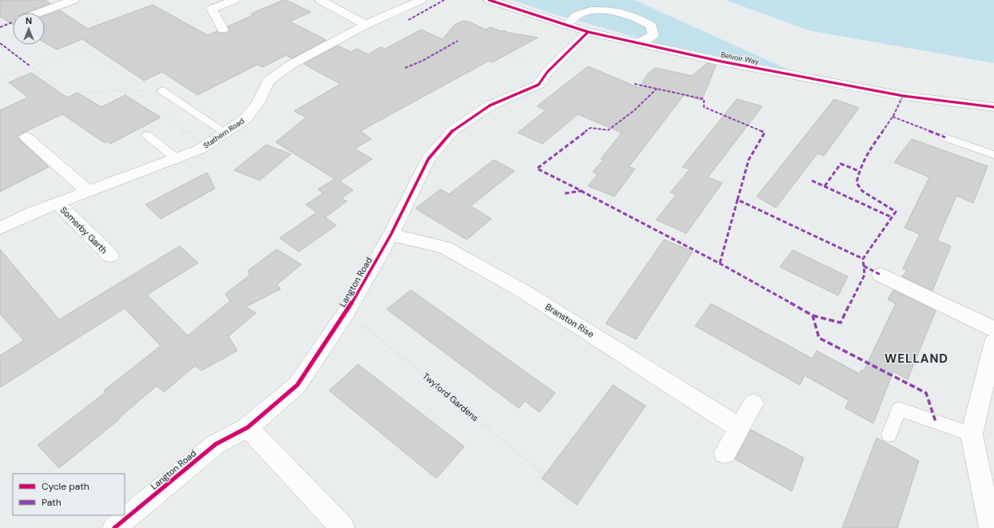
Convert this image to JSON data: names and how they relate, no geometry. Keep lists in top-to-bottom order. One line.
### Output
{"streets":{"street":["Belvoir Way","Stathern Road","Somerby Garth","Langton Road","Branston Rise"],"path":["Twyford Gardens"]},"crossings":[["Belvoir Way","Langton Road"],["Stathern Road","Somerby Garth"],["Langton Road","Branston Rise"],["Langton Road","Twyford Gardens"]],"districts":["WELLAND"],"legend":["Cycle path","Path"],"north":"top"}
